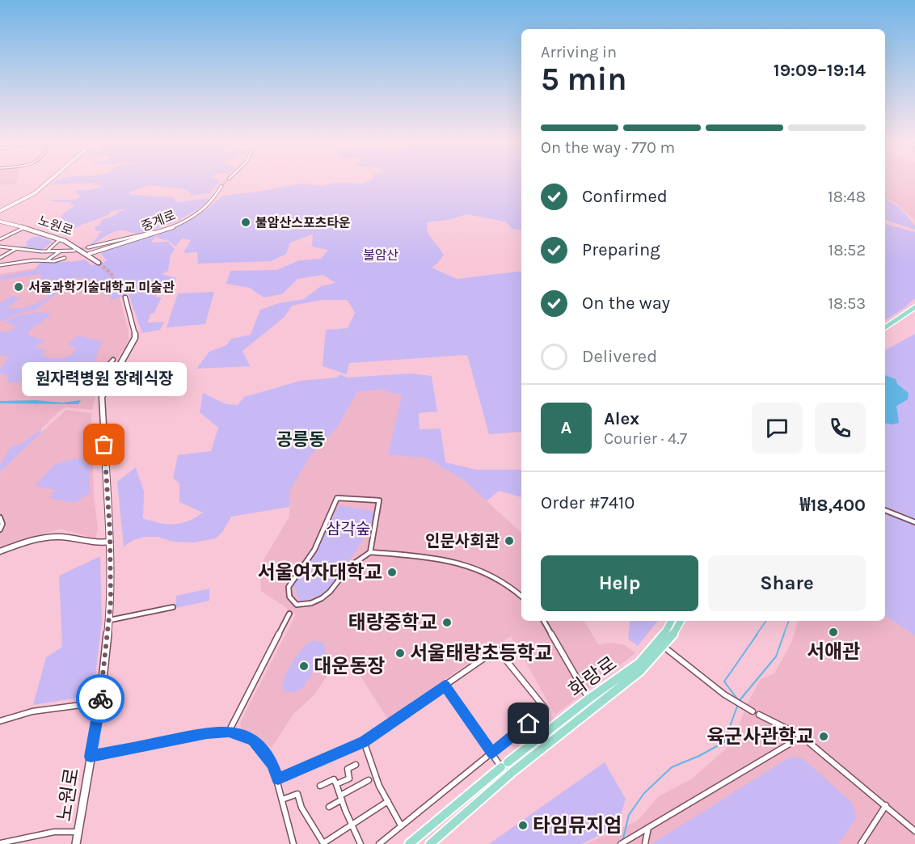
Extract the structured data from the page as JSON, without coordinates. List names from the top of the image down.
{
  "streets": {
    "main road": ["노원로", "화랑로"],
    "street": ["중계로"]
  },
  "crossings": [
    ["중계로", "노원로"]
  ],
  "districts": ["공릉동"],
  "parks": ["불암산", "삼각숲"],
  "places": [
    "불암산스포츠타운",
    "서울과학기술대학교 미술관",
    "원자력병원 장례식장",
    "인문사회관",
    "서울여자대학교",
    "태랑중학교",
    "서애관",
    "서울태랑초등학교",
    "대운동장",
    "육군사관학교",
    "타임뮤지엄"
  ],
  "page": {
    "heading": ["5 min", "Arriving in", "19:09–19:14"],
    "panel": [
      "Alex",
      "Courier · 4.7",
      "Order #7410",
      "₩18,400"
    ],
    "bar": "On the way · 770 m",
    "list": [
      ["Confirmed", "18:48"],
      ["Preparing", "18:52"],
      ["On the way", "18:53"],
      "Delivered"
    ],
    "bubble": "원자력병원 장례식장",
    "round": "A",
    "buttons": ["Help", "Share"]
  }
}
